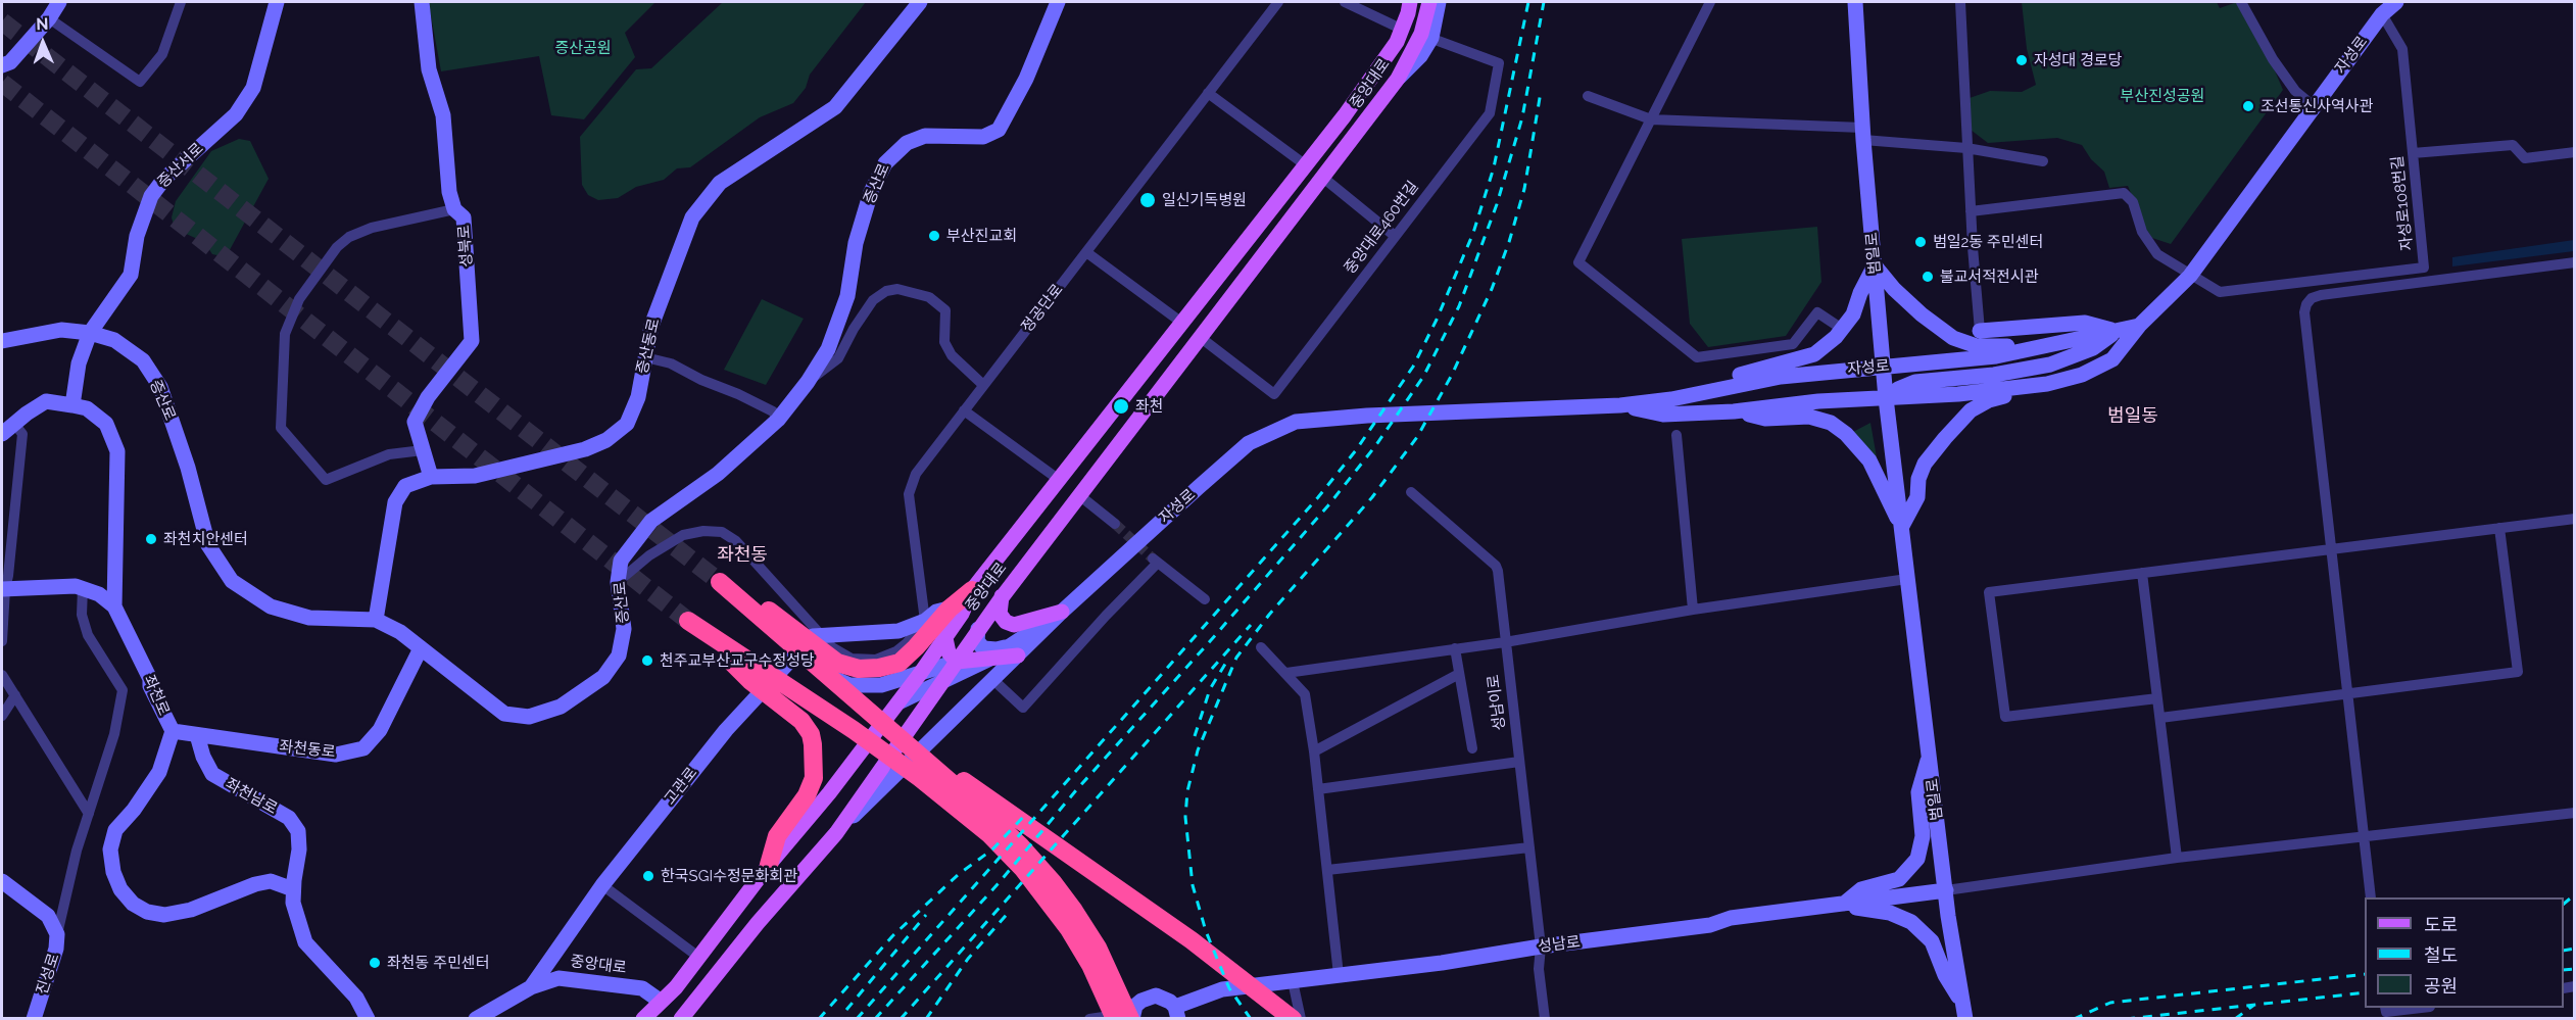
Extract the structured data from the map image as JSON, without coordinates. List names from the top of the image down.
{
  "streets": {
    "main road": [
      "자성로",
      "중앙대로",
      "증산서로",
      "증산로",
      "성북로",
      "범일로",
      "증산동로",
      "좌천로",
      "좌천동로",
      "고관로",
      "좌천남로",
      "성남로",
      "진성로"
    ],
    "street": [
      "자성로108번길",
      "중앙대로460번길",
      "정공단로",
      "성남이로"
    ]
  },
  "crossings": [
    ["자성로", "중앙대로"],
    ["자성로", "자성로108번길"],
    ["자성로", "범일로"],
    ["중앙대로", "중앙대로460번길"],
    ["중앙대로", "고관로"],
    ["증산서로", "증산로"],
    ["증산로", "증산동로"],
    ["증산로", "좌천동로"],
    ["성북로", "증산동로"],
    ["범일로", "성남로"],
    ["정공단로", "고관로"],
    ["좌천로", "좌천동로"],
    ["좌천로", "좌천남로"],
    ["성남이로", "성남로"],
    ["좌천동로", "좌천남로"]
  ],
  "districts": ["범일동", "좌천동"],
  "parks": ["증산공원", "부산진성공원"],
  "places": [
    "자성대 경로당",
    "조선통신사역사관",
    "일신기독병원",
    "부산진교회",
    "범일2동 주민센터",
    "불교서적전시관",
    "좌천",
    "좌천치안센터",
    "천주교부산교구수정성당",
    "한국SGI수정문화회관",
    "좌천동 주민센터"
  ],
  "legend": ["도로", "철도", "공원"],
  "north": "top"
}
